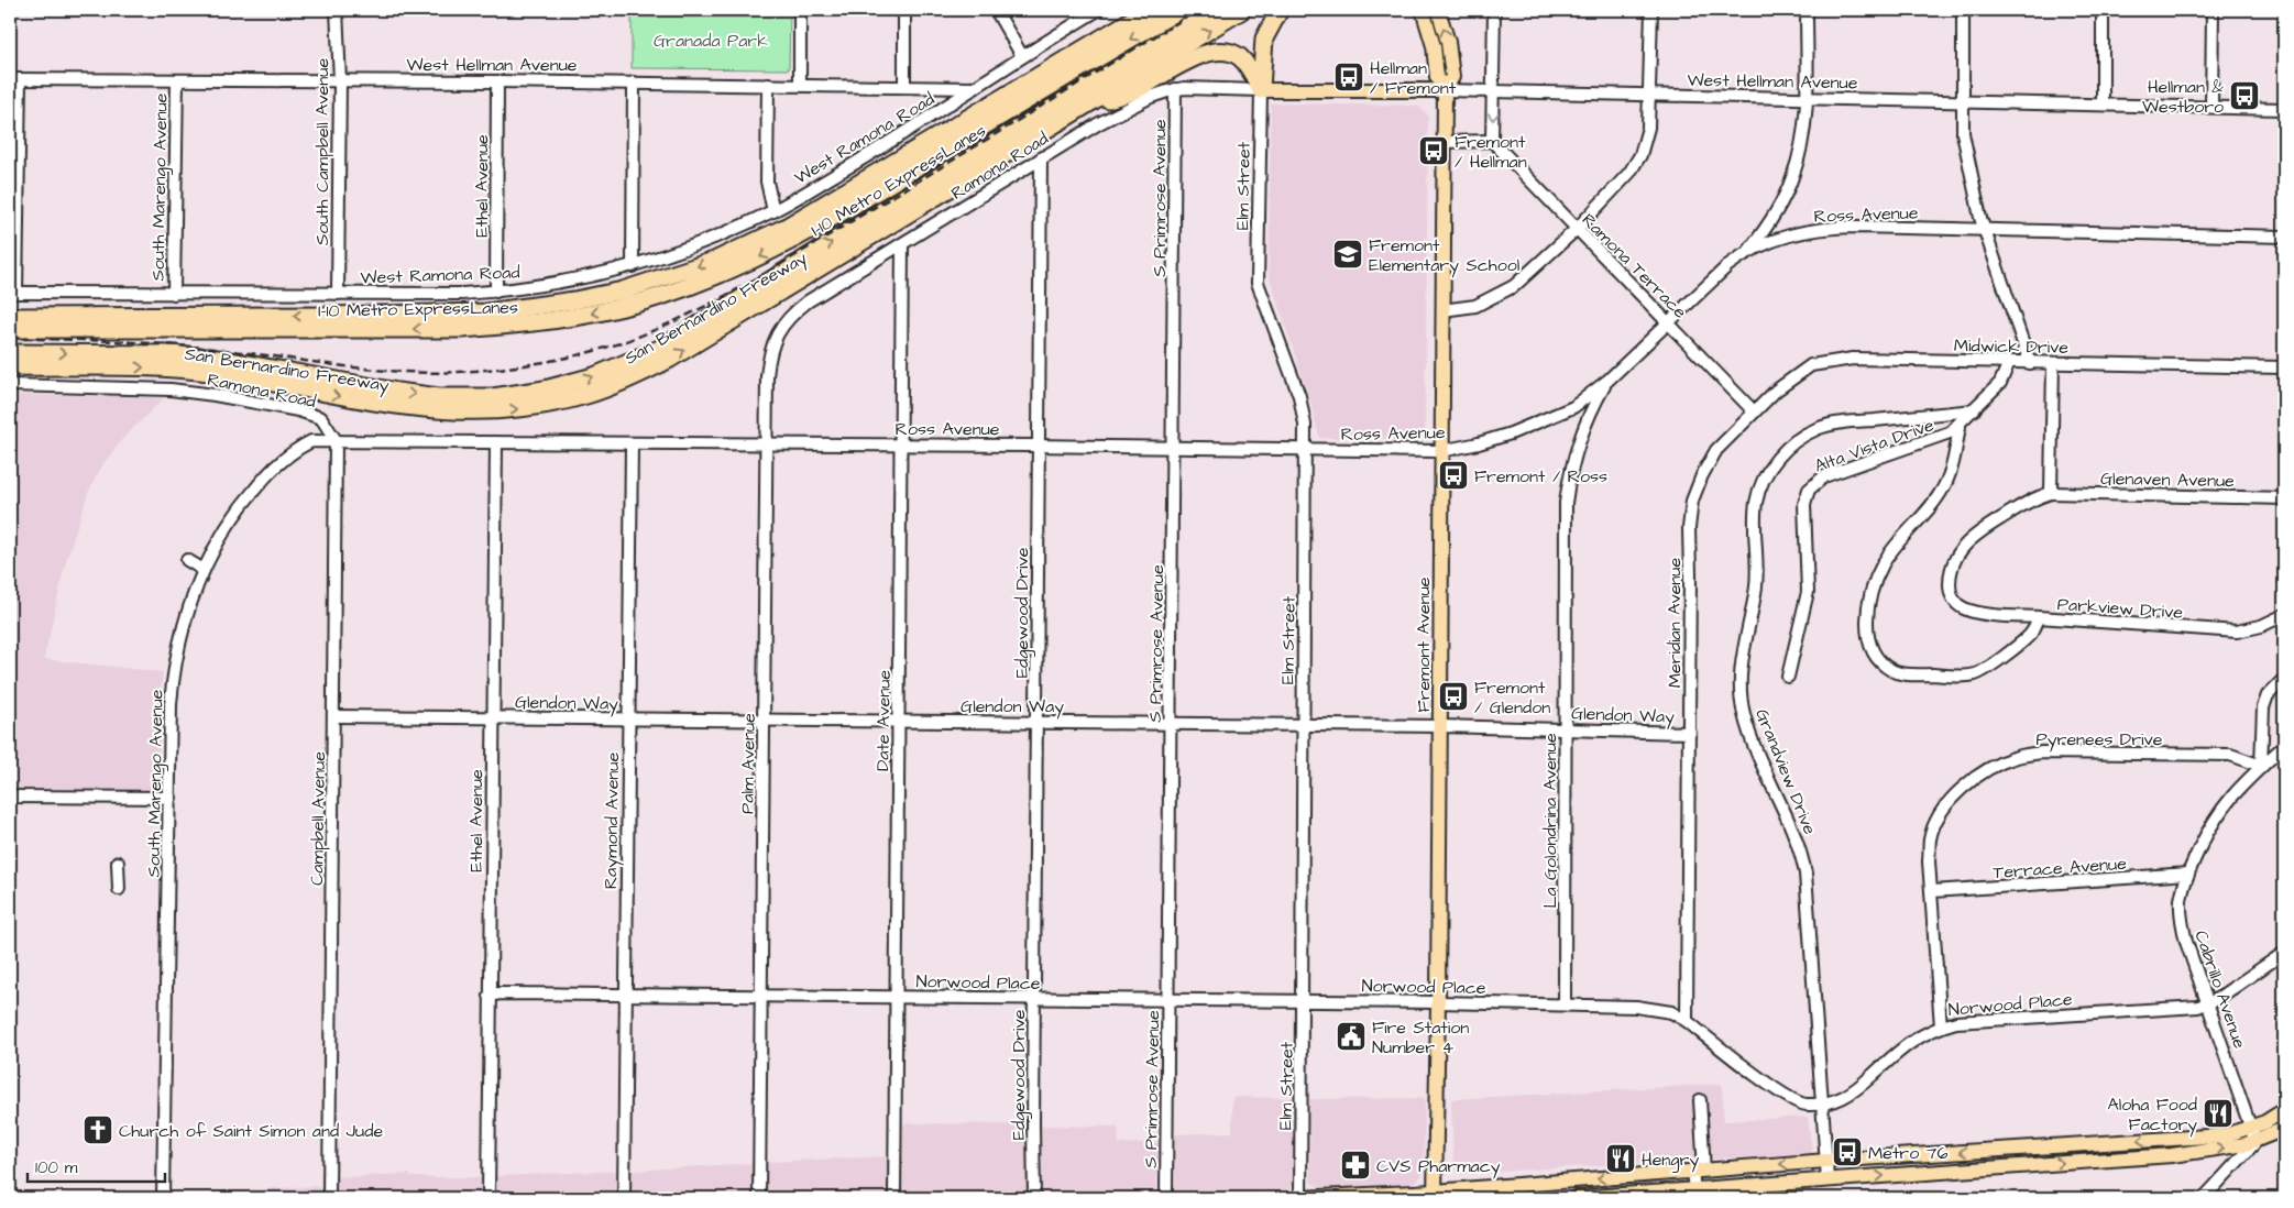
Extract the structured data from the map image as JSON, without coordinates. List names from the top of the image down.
{
  "streets": {
    "highway": ["I-10 Metro ExpressLanes", "San Bernardino Freeway"],
    "main road": ["West Hellman Avenue", "Fremont Avenue"],
    "street": [
      "West Ramona Road",
      "South Campbell Avenue",
      "Ramona Road",
      "Ethel Avenue",
      "Elm Street",
      "South Marengo Avenue",
      "S Primrose Avenue",
      "Ross Avenue",
      "Ramona Terrace",
      "Midwick Drive",
      "Alta Vista Drive",
      "Glenaven Avenue",
      "Parkview Drive",
      "Edgewood Drive",
      "Meridian Avenue",
      "Glendon Way",
      "Date Avenue",
      "Pyrenees Drive",
      "Palm Avenue",
      "Grandview Drive",
      "Campbell Avenue",
      "Raymond Avenue",
      "La Golondrina Avenue",
      "Terrace Avenue",
      "Norwood Place",
      "Cabrillo Avenue"
    ]
  },
  "crossings": [
    ["West Hellman Avenue", "West Ramona Road"],
    ["West Hellman Avenue", "South Campbell Avenue"],
    ["West Hellman Avenue", "Ramona Road"],
    ["West Hellman Avenue", "Ethel Avenue"],
    ["West Hellman Avenue", "Elm Street"],
    ["West Hellman Avenue", "South Marengo Avenue"],
    ["West Hellman Avenue", "Fremont Avenue"],
    ["West Ramona Road", "South Campbell Avenue"],
    ["West Ramona Road", "Ethel Avenue"],
    ["West Ramona Road", "South Marengo Avenue"],
    ["Ramona Road", "Elm Street"],
    ["Ramona Road", "South Marengo Avenue"],
    ["Ramona Road", "S Primrose Avenue"],
    ["Ramona Road", "Edgewood Drive"],
    ["Ramona Road", "Date Avenue"],
    ["Ramona Road", "Palm Avenue"],
    ["Ramona Road", "Campbell Avenue"],
    ["Ethel Avenue", "Ross Avenue"],
    ["Ethel Avenue", "Glendon Way"],
    ["Ethel Avenue", "Norwood Place"],
    ["Elm Street", "Ross Avenue"],
    ["Elm Street", "Glendon Way"],
    ["Elm Street", "Norwood Place"],
    ["South Marengo Avenue", "Campbell Avenue"],
    ["S Primrose Avenue", "Ross Avenue"],
    ["S Primrose Avenue", "Glendon Way"],
    ["S Primrose Avenue", "Norwood Place"],
    ["Ross Avenue", "Ramona Terrace"],
    ["Ross Avenue", "Edgewood Drive"],
    ["Ross Avenue", "Fremont Avenue"],
    ["Ross Avenue", "Date Avenue"],
    ["Ross Avenue", "Palm Avenue"],
    ["Ross Avenue", "Raymond Avenue"],
    ["Ross Avenue", "La Golondrina Avenue"],
    ["Ramona Terrace", "Midwick Drive"],
    ["Ramona Terrace", "Meridian Avenue"],
    ["Midwick Drive", "Alta Vista Drive"],
    ["Midwick Drive", "Meridian Avenue"],
    ["Alta Vista Drive", "Parkview Drive"],
    ["Alta Vista Drive", "Grandview Drive"],
    ["Edgewood Drive", "Glendon Way"],
    ["Edgewood Drive", "Norwood Place"],
    ["Meridian Avenue", "Glendon Way"],
    ["Meridian Avenue", "Norwood Place"],
    ["Fremont Avenue", "Glendon Way"],
    ["Fremont Avenue", "Norwood Place"],
    ["Glendon Way", "Date Avenue"],
    ["Glendon Way", "Palm Avenue"],
    ["Glendon Way", "Campbell Avenue"],
    ["Glendon Way", "Raymond Avenue"],
    ["Glendon Way", "La Golondrina Avenue"],
    ["Date Avenue", "Norwood Place"],
    ["Pyrenees Drive", "Terrace Avenue"],
    ["Pyrenees Drive", "Norwood Place"],
    ["Pyrenees Drive", "Cabrillo Avenue"],
    ["Palm Avenue", "Norwood Place"],
    ["Grandview Drive", "Norwood Place"],
    ["Raymond Avenue", "Norwood Place"],
    ["La Golondrina Avenue", "Norwood Place"],
    ["Terrace Avenue", "Cabrillo Avenue"],
    ["Norwood Place", "Cabrillo Avenue"]
  ],
  "parks": ["Granada Park"],
  "places": {
    "bus stop": [
      "Hellman / Fremont",
      "Hellman & Westboro",
      "Fremont / Hellman",
      "Fremont / Ross",
      "Fremont / Glendon",
      "Metro 76"
    ],
    "school or university": ["Fremont Elementary School"],
    "public building": ["Fire Station Number 4"],
    "restaurant": ["Aloha Food Factory", "Hengry"],
    "church": ["Church of Saint Simon and Jude"],
    "pharmacy": ["CVS Pharmacy"]
  },
  "scale_bar": "100 m"
}
